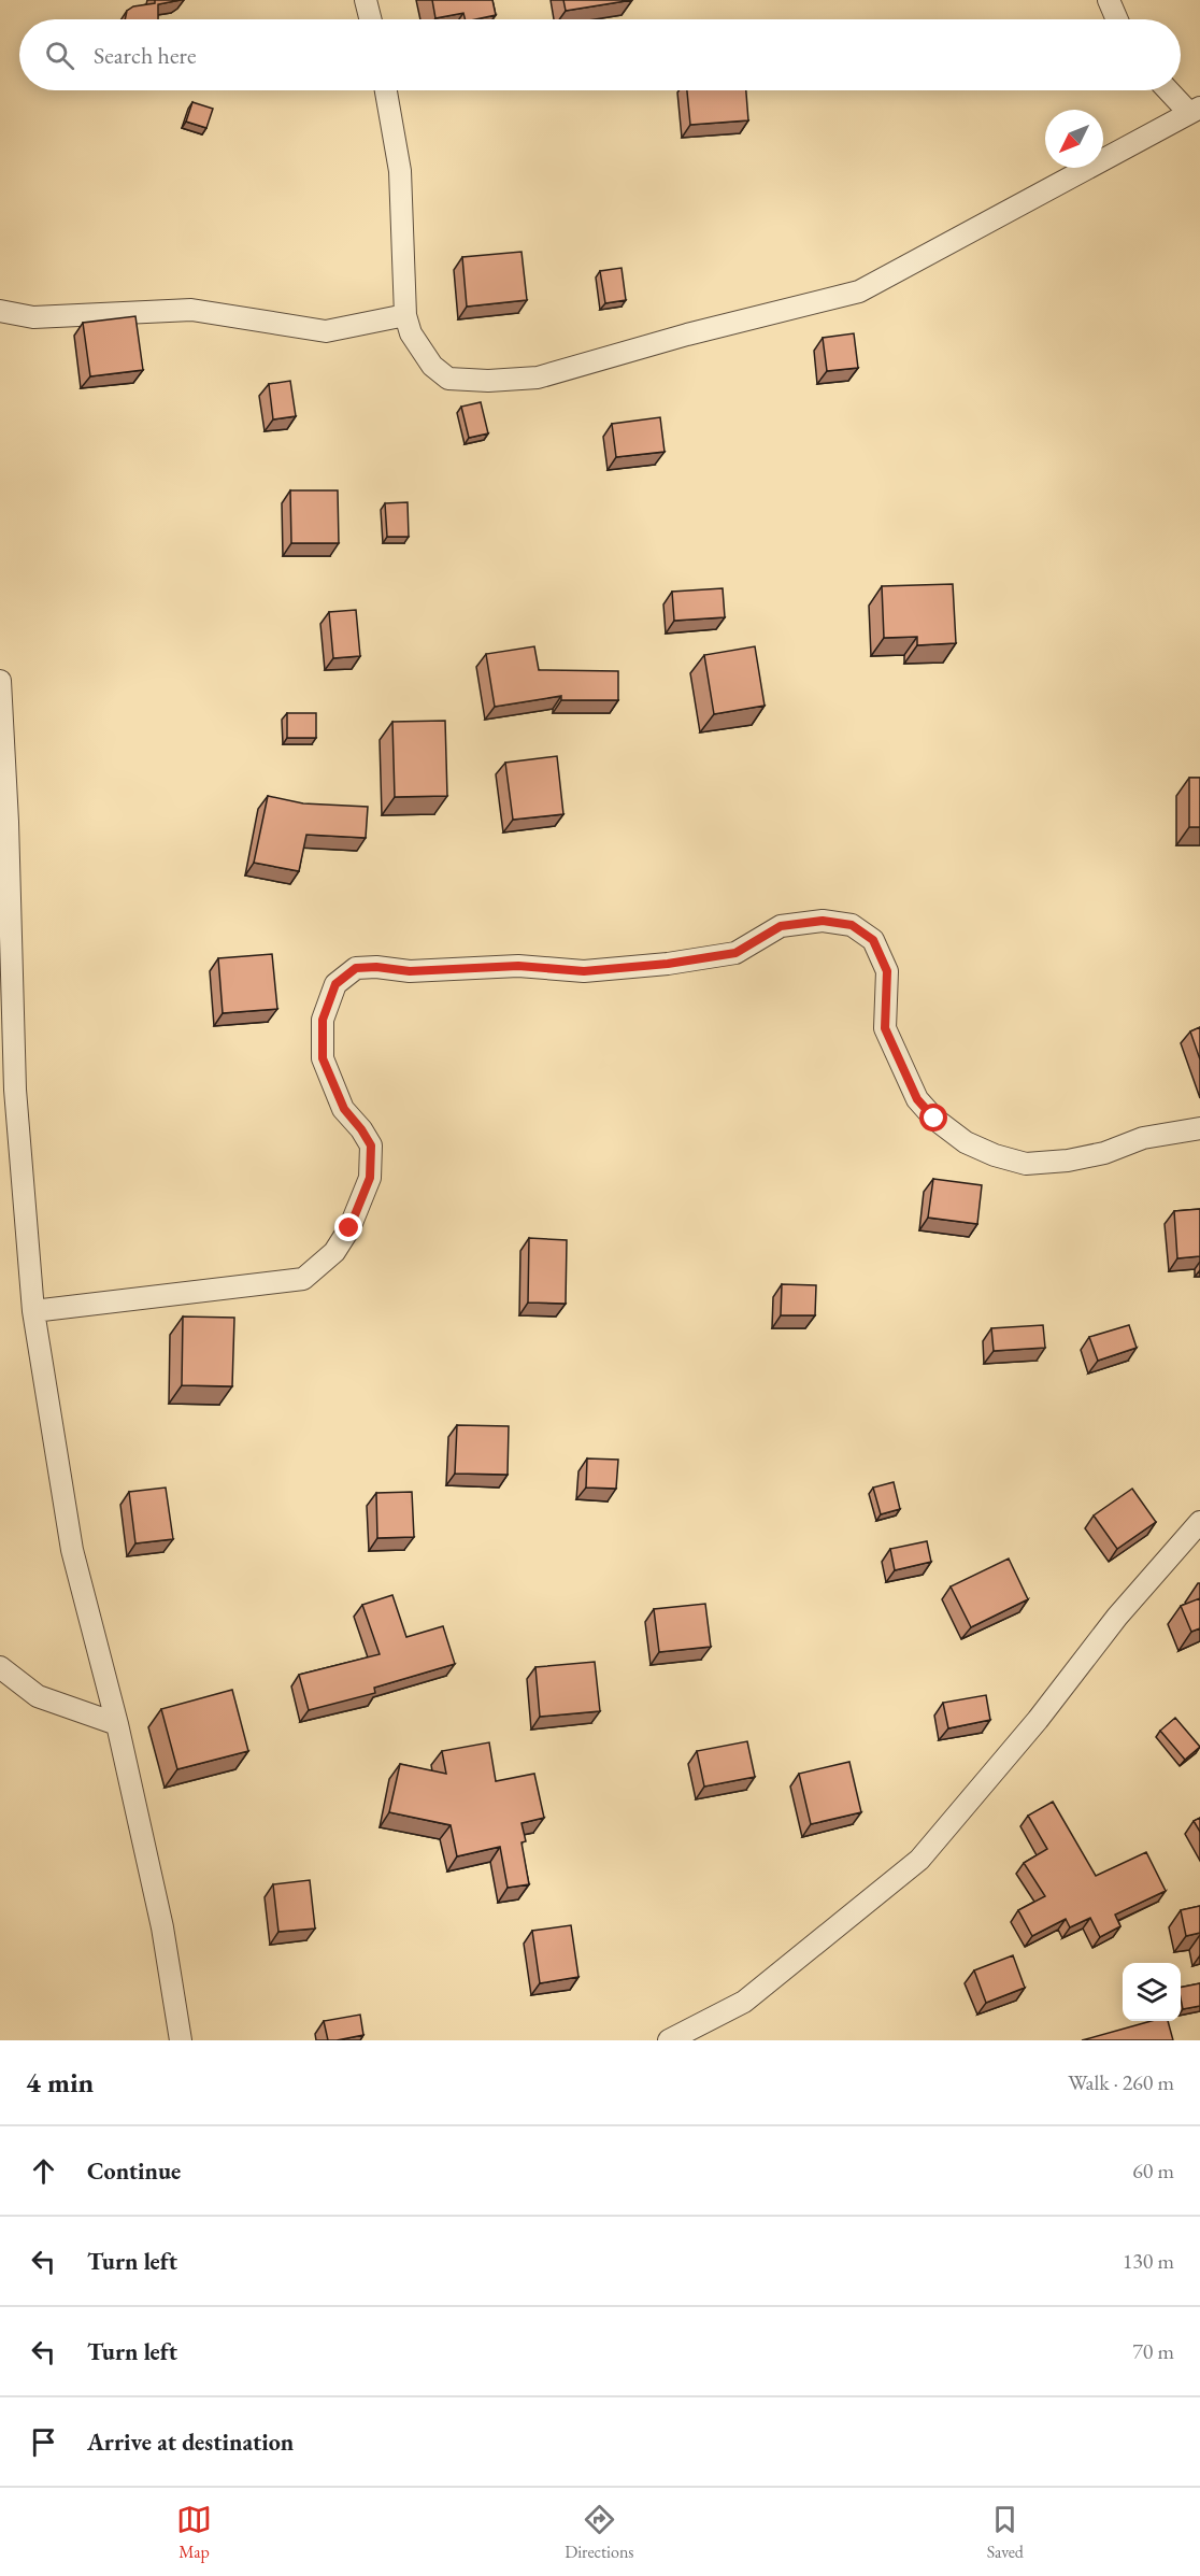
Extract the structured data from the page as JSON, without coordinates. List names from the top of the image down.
{
  "north": "bottom left",
  "page": {
    "search": "Search here",
    "heading": ["4 min", "Walk · 260 m"],
    "list": [
      ["Continue", "60 m"],
      ["Turn left", "130 m"],
      ["Turn left", "70 m"],
      "Arrive at destination"
    ],
    "nav": ["Map", "Directions", "Saved"]
  }
}
